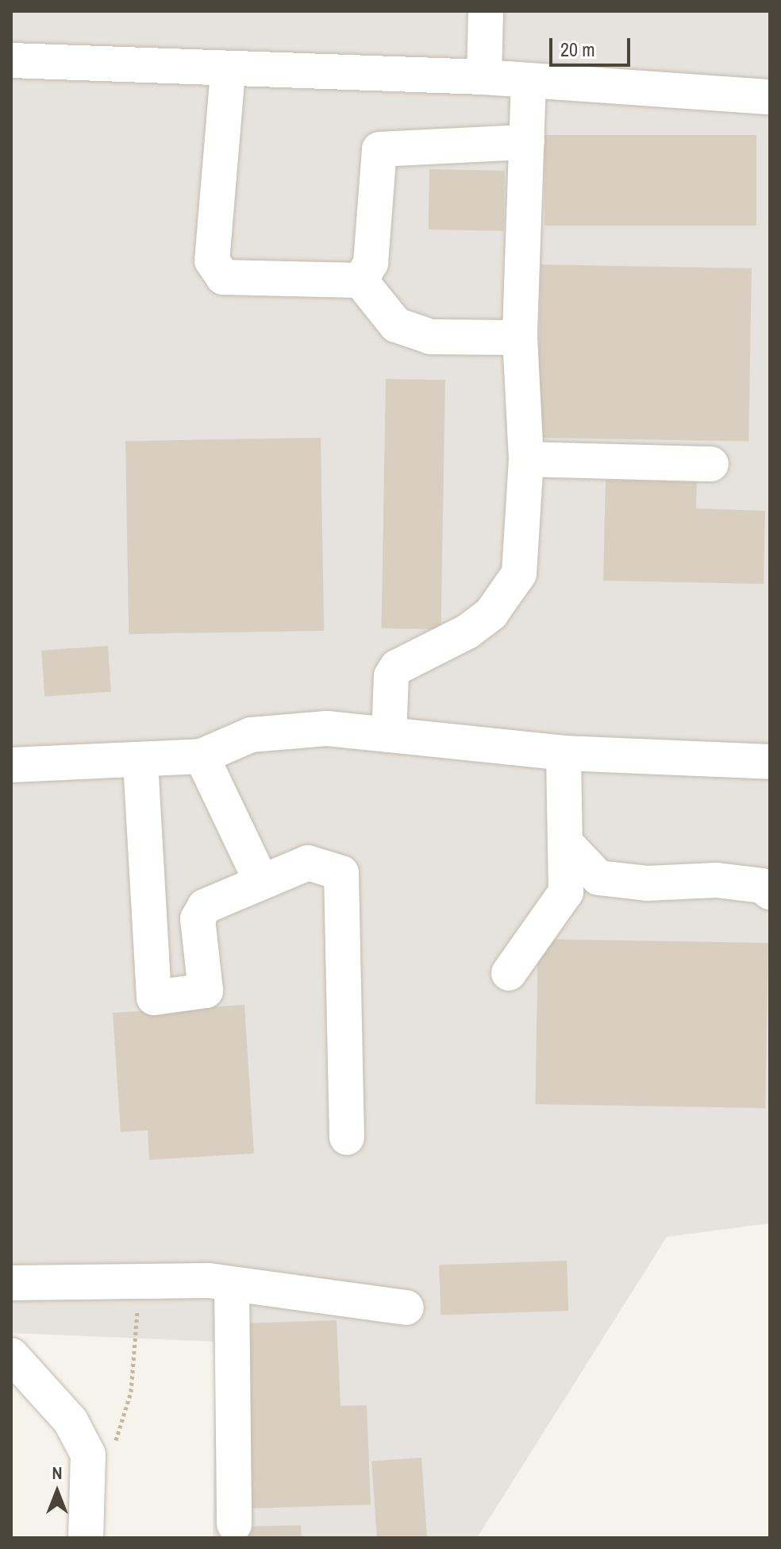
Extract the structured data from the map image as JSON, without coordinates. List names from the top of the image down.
{
  "scale_bar": "20 m",
  "north": "top"
}
